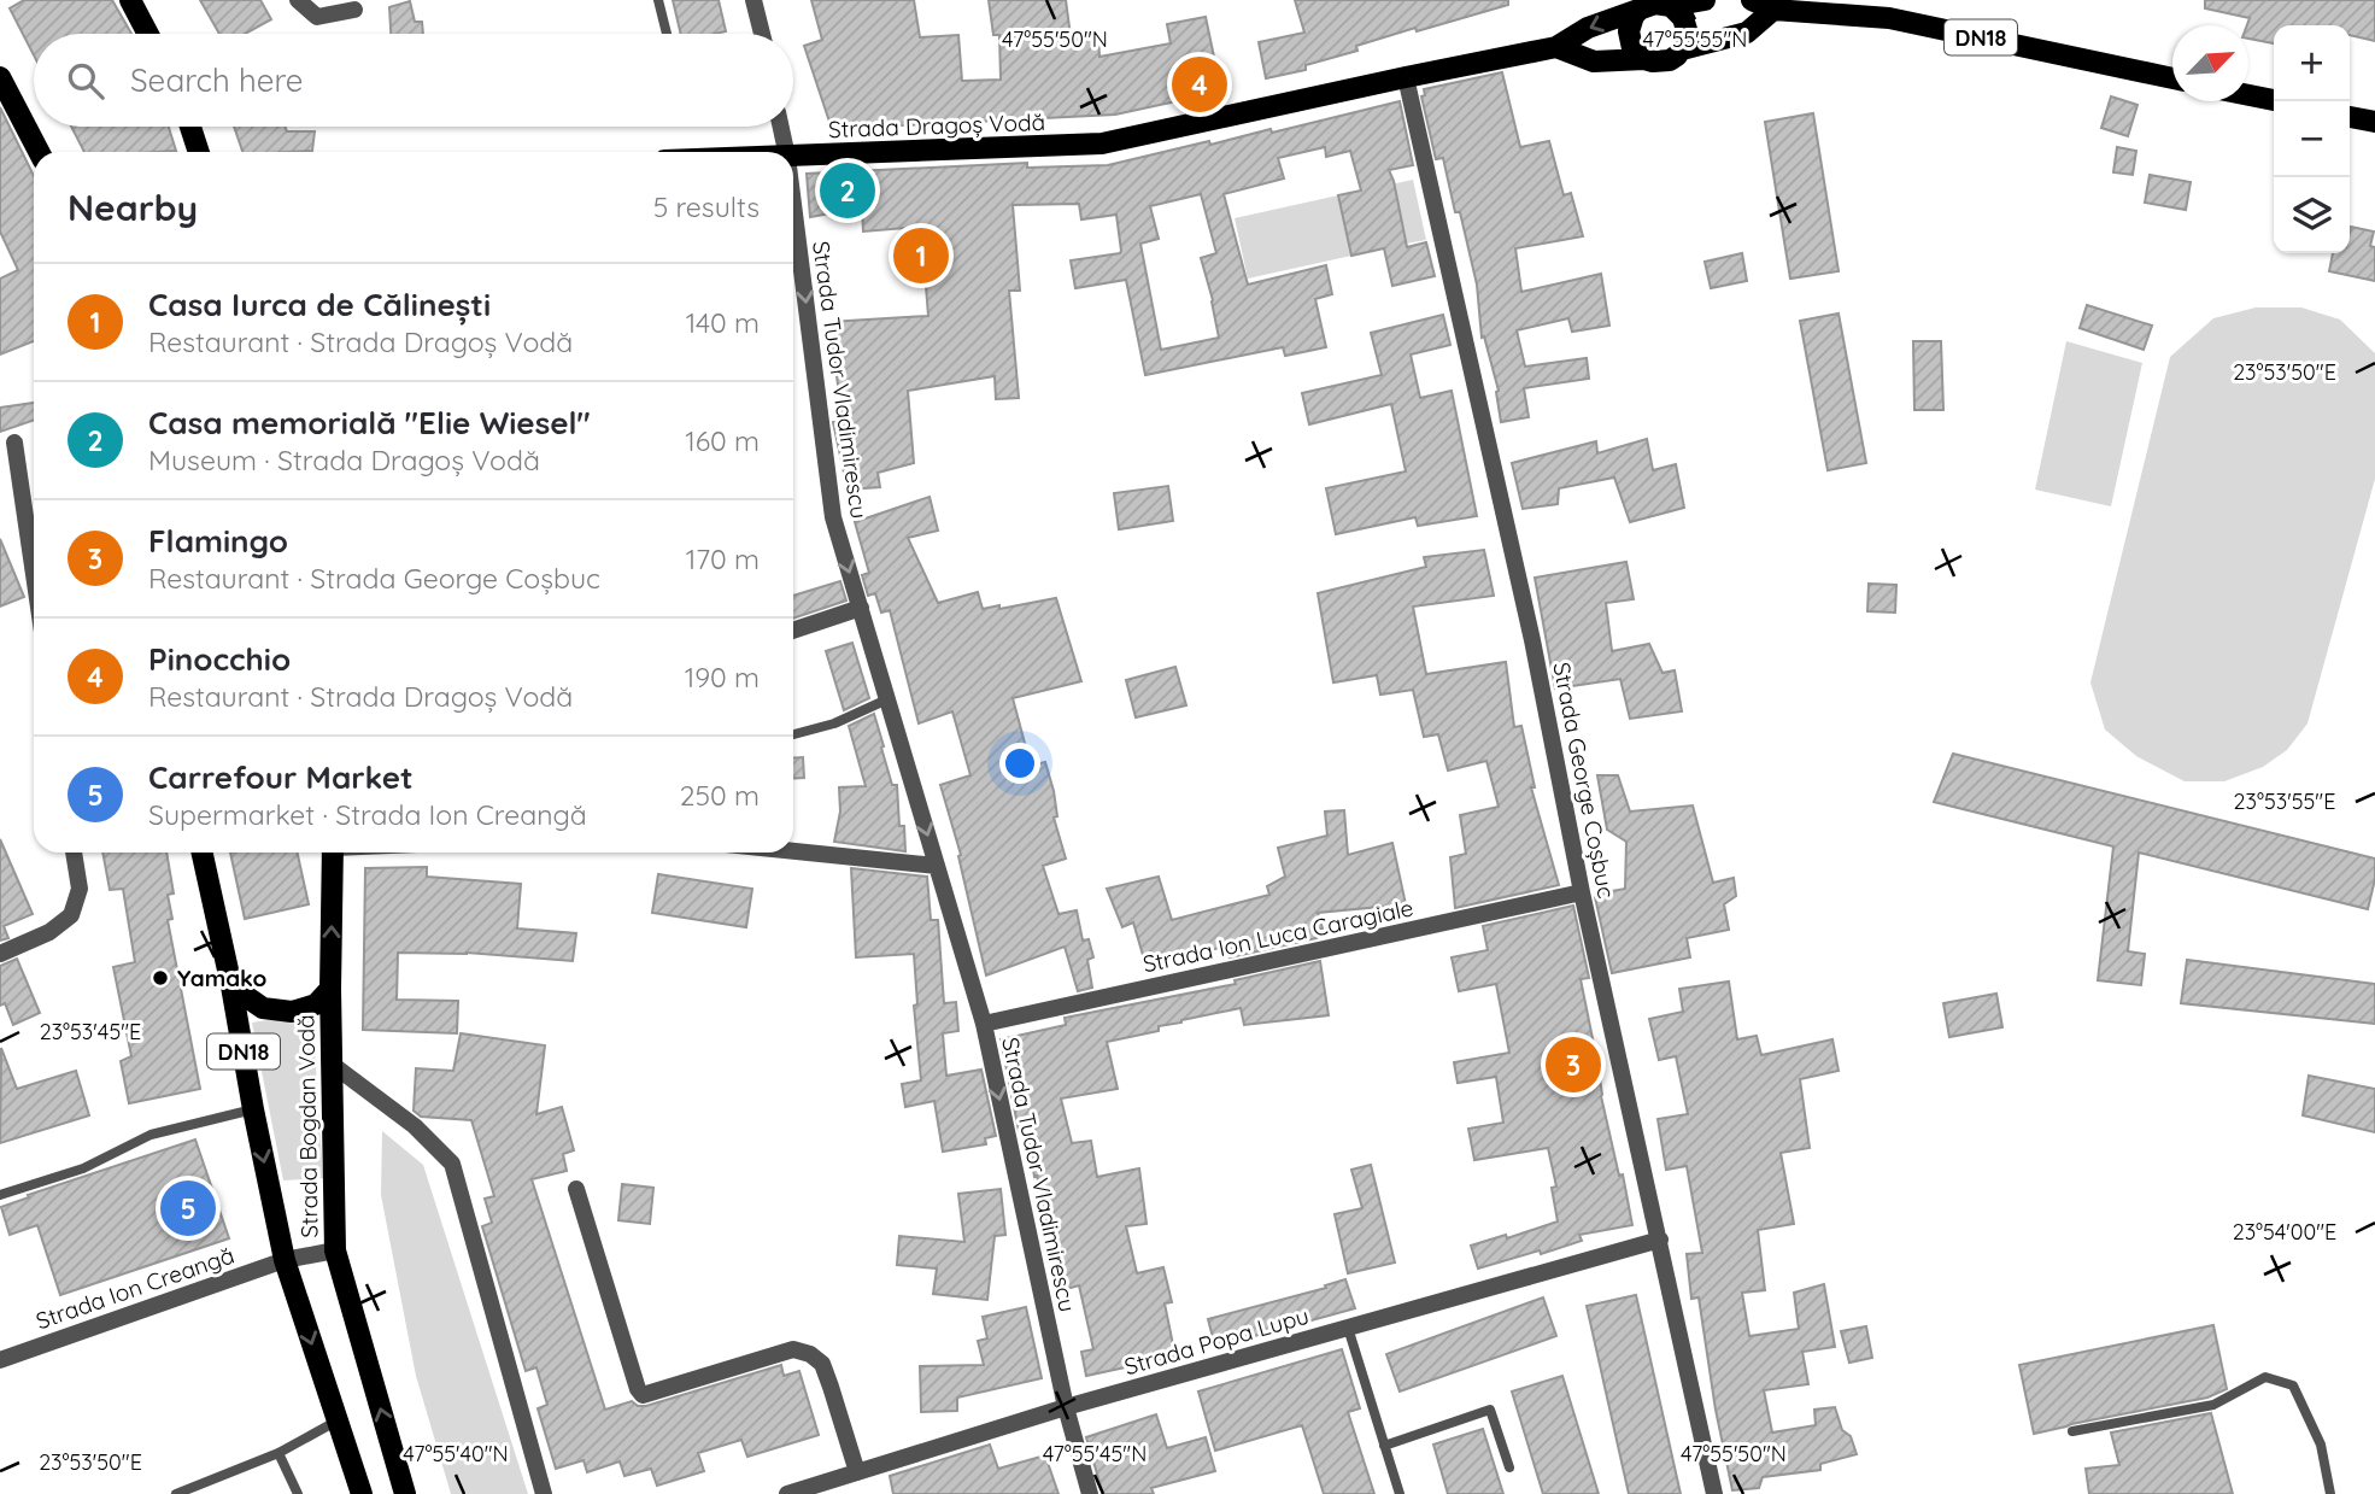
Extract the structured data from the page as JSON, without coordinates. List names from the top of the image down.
{
  "streets": {
    "main road": ["DN18", "Strada Dragoș Vodă", "Strada Bogdan Vodă"],
    "street": [
      "Strada Tudor Vladimirescu",
      "Strada George Coșbuc",
      "Strada Ion Luca Caragiale",
      "Strada Ion Creangă",
      "Strada Popa Lupu"
    ]
  },
  "crossings": [
    ["Strada Dragoș Vodă", "Strada George Coșbuc"],
    ["Strada Tudor Vladimirescu", "Strada Ion Luca Caragiale"],
    ["Strada Tudor Vladimirescu", "Strada Popa Lupu"],
    ["Strada George Coșbuc", "Strada Ion Luca Caragiale"],
    ["Strada George Coșbuc", "Strada Popa Lupu"],
    ["Strada Bogdan Vodă", "Strada Ion Creangă"]
  ],
  "one_way": ["Strada Tudor Vladimirescu"],
  "places": ["Yamako"],
  "north": "top right",
  "page": {
    "map_buttons": ["+", "−"],
    "search": "Search here",
    "pins": [
      "4",
      "2",
      "1",
      "3",
      "5"
    ],
    "heading": ["Nearby", "5 results"],
    "list": [
      {
        "mark": "1",
        "name": "Casa Iurca de Călinești",
        "note": "Restaurant · Strada Dragoș Vodă",
        "value": "140 m"
      },
      {
        "mark": "2",
        "name": "Casa memorială \"Elie Wiesel\"",
        "note": "Museum · Strada Dragoș Vodă",
        "value": "160 m"
      },
      {
        "mark": "3",
        "name": "Flamingo",
        "note": "Restaurant · Strada George Coșbuc",
        "value": "170 m"
      },
      {
        "mark": "4",
        "name": "Pinocchio",
        "note": "Restaurant · Strada Dragoș Vodă",
        "value": "190 m"
      },
      {
        "mark": "5",
        "name": "Carrefour Market",
        "note": "Supermarket · Strada Ion Creangă",
        "value": "250 m"
      }
    ]
  },
  "coordinates": [
    "47°55'50\"N",
    "47°55'55\"N",
    "23°53'50\"E",
    "23°53'55\"E",
    "23°53'45\"E",
    "23°54'00\"E",
    "47°55'45\"N",
    "47°55'40\"N"
  ]
}
